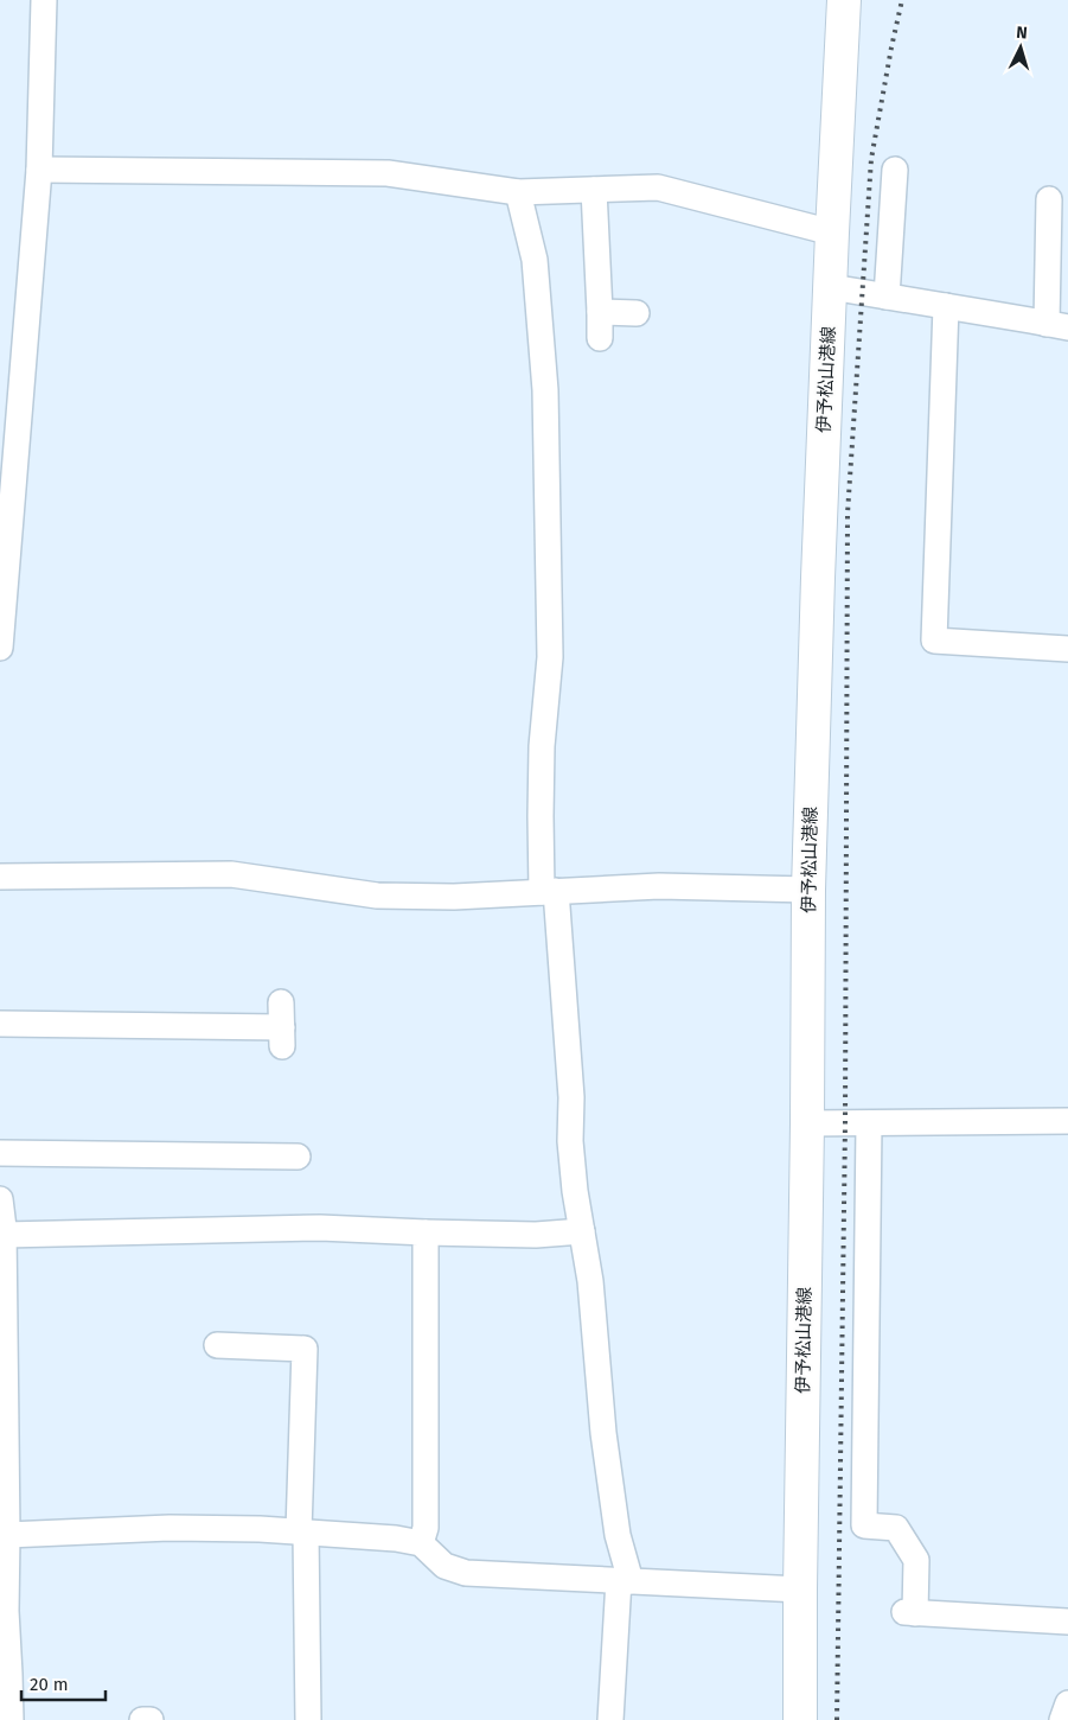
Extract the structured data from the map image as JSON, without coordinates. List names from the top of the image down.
{
  "streets": {
    "main road": ["伊予松山港線"]
  },
  "scale_bar": "20 m",
  "north": "top"
}
